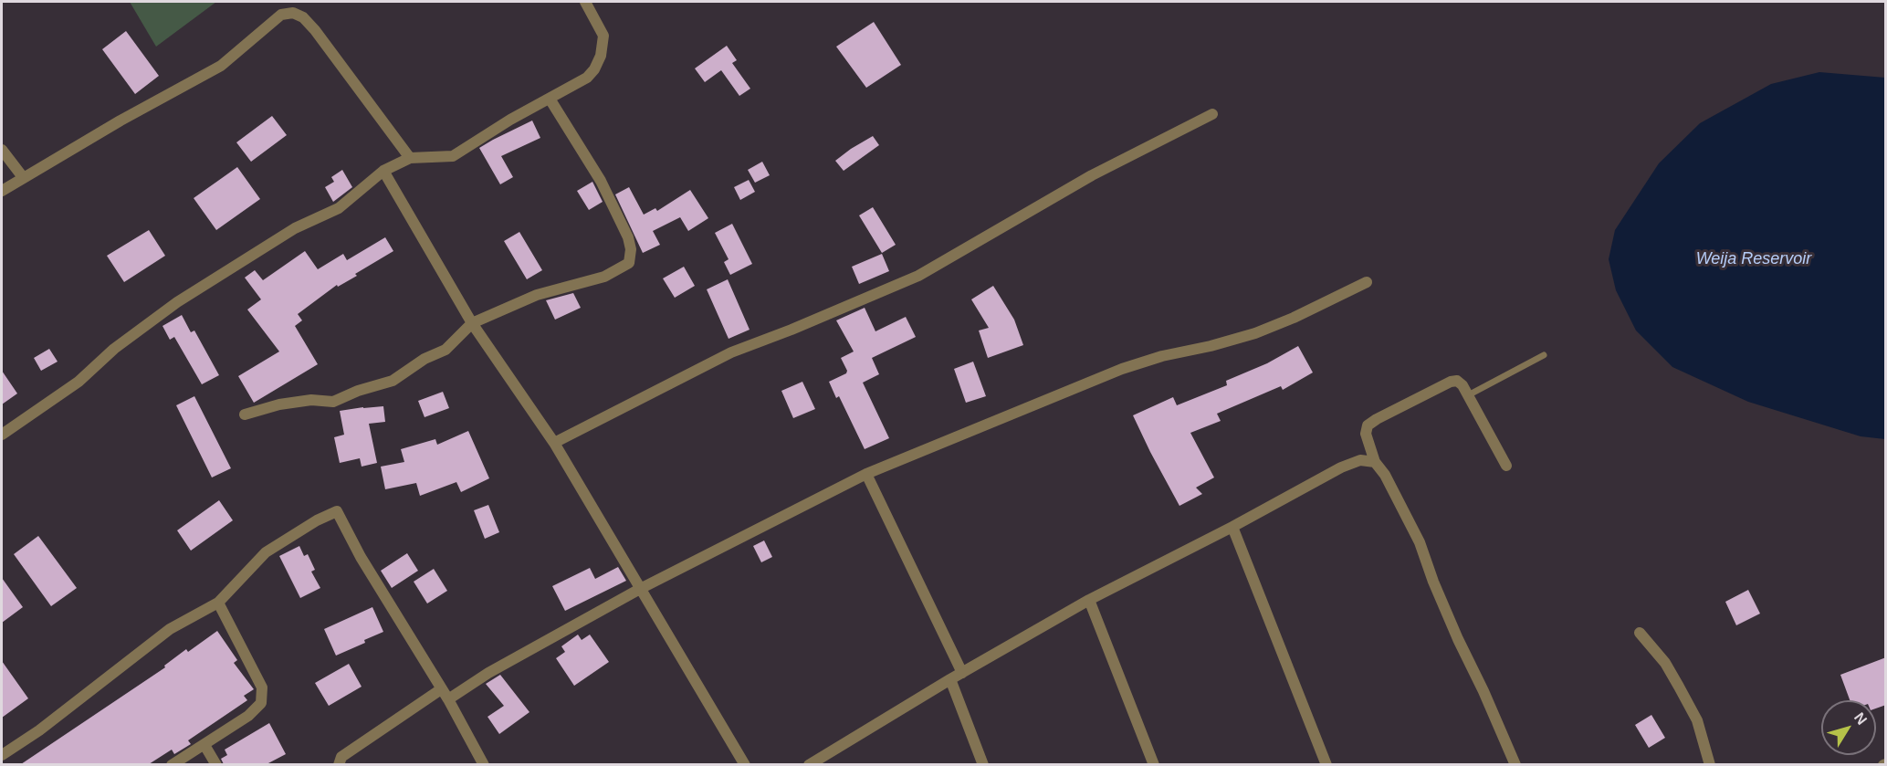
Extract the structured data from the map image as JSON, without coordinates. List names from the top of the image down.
{
  "water": ["Weija Reservoir"],
  "north": "top right"
}
